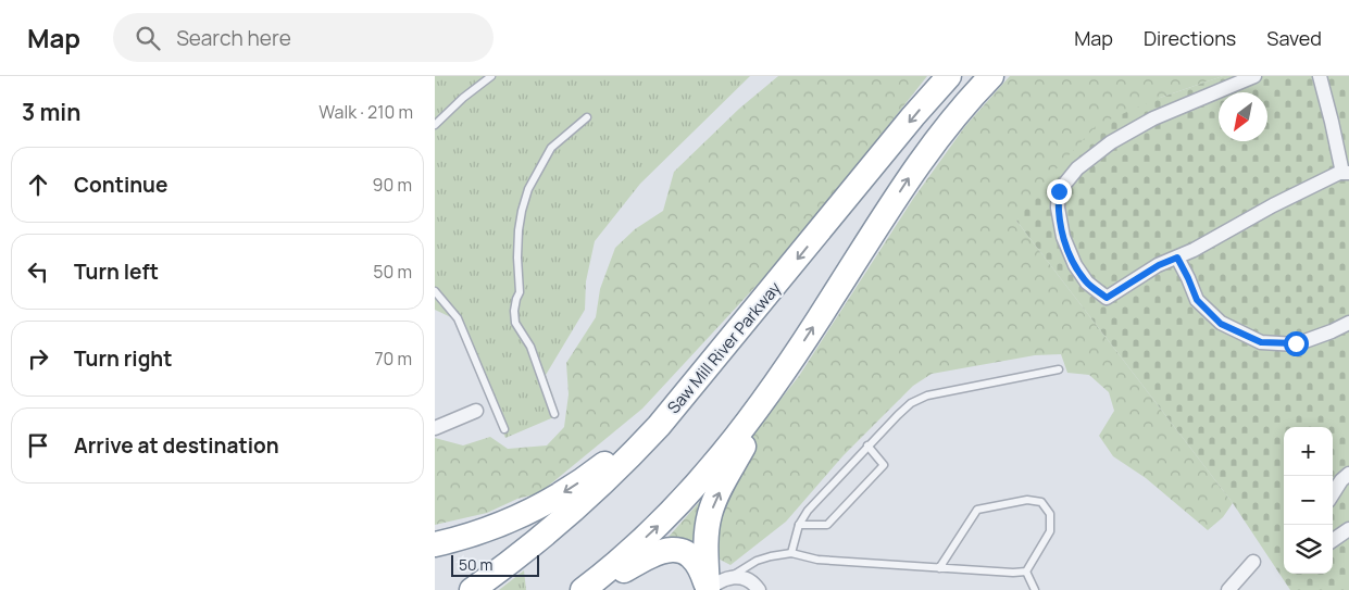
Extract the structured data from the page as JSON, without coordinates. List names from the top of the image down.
{
  "streets": {
    "highway": ["Saw Mill River Parkway"]
  },
  "scale_bar": "50 m",
  "north": "bottom left",
  "page": {
    "header": "Map",
    "search": "Search here",
    "nav": ["Map", "Directions", "Saved"],
    "heading": ["3 min", "Walk · 210 m"],
    "list": [
      ["Continue", "90 m"],
      ["Turn left", "50 m"],
      ["Turn right", "70 m"],
      "Arrive at destination"
    ],
    "map_buttons": ["+", "−"],
    "scale": "50 m"
  }
}
